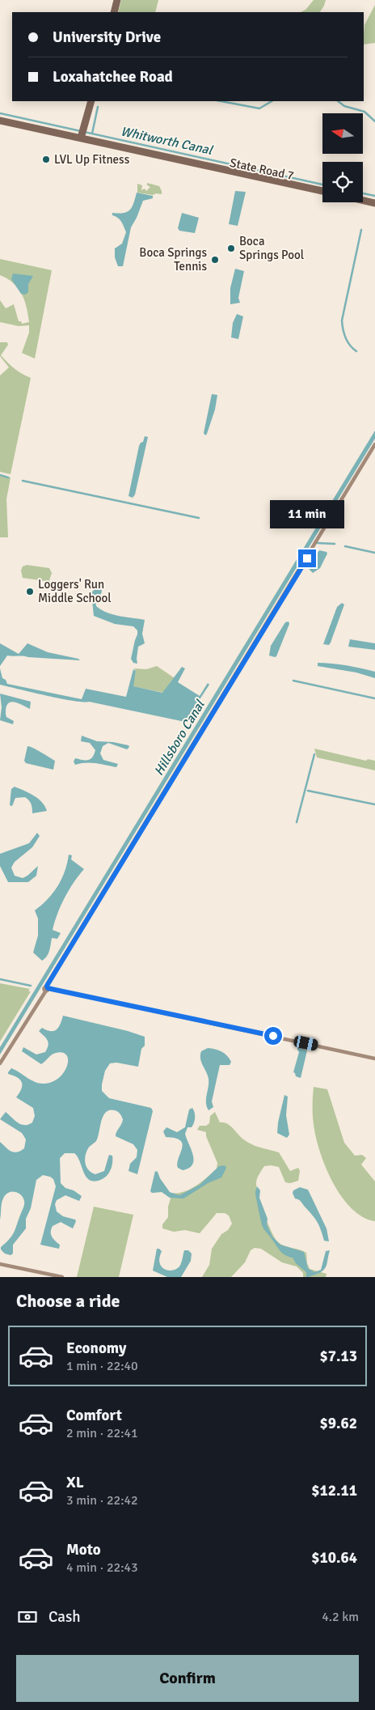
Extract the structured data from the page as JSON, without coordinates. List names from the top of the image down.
{
  "streets": {
    "main road": ["State Road 7"]
  },
  "water": ["Whitworth Canal", "Hillsboro Canal"],
  "places": [
    "LVL Up Fitness",
    "Boca Springs Pool",
    "Boca Springs Tennis",
    "Loggers' Run Middle School"
  ],
  "north": "left",
  "page": {
    "banner": ["University Drive", "Loxahatchee Road"],
    "bubble": "11 min",
    "heading": "Choose a ride",
    "list": [
      {
        "name": "Economy",
        "note": "1 min · 22:40",
        "value": "$7.13"
      },
      {
        "name": "Comfort",
        "note": "2 min · 22:41",
        "value": "$9.62"
      },
      {
        "name": "XL",
        "note": "3 min · 22:42",
        "value": "$12.11"
      },
      {
        "name": "Moto",
        "note": "4 min · 22:43",
        "value": "$10.64"
      }
    ],
    "pay": ["Cash", "4.2 km"],
    "buttons": "Confirm"
  }
}
